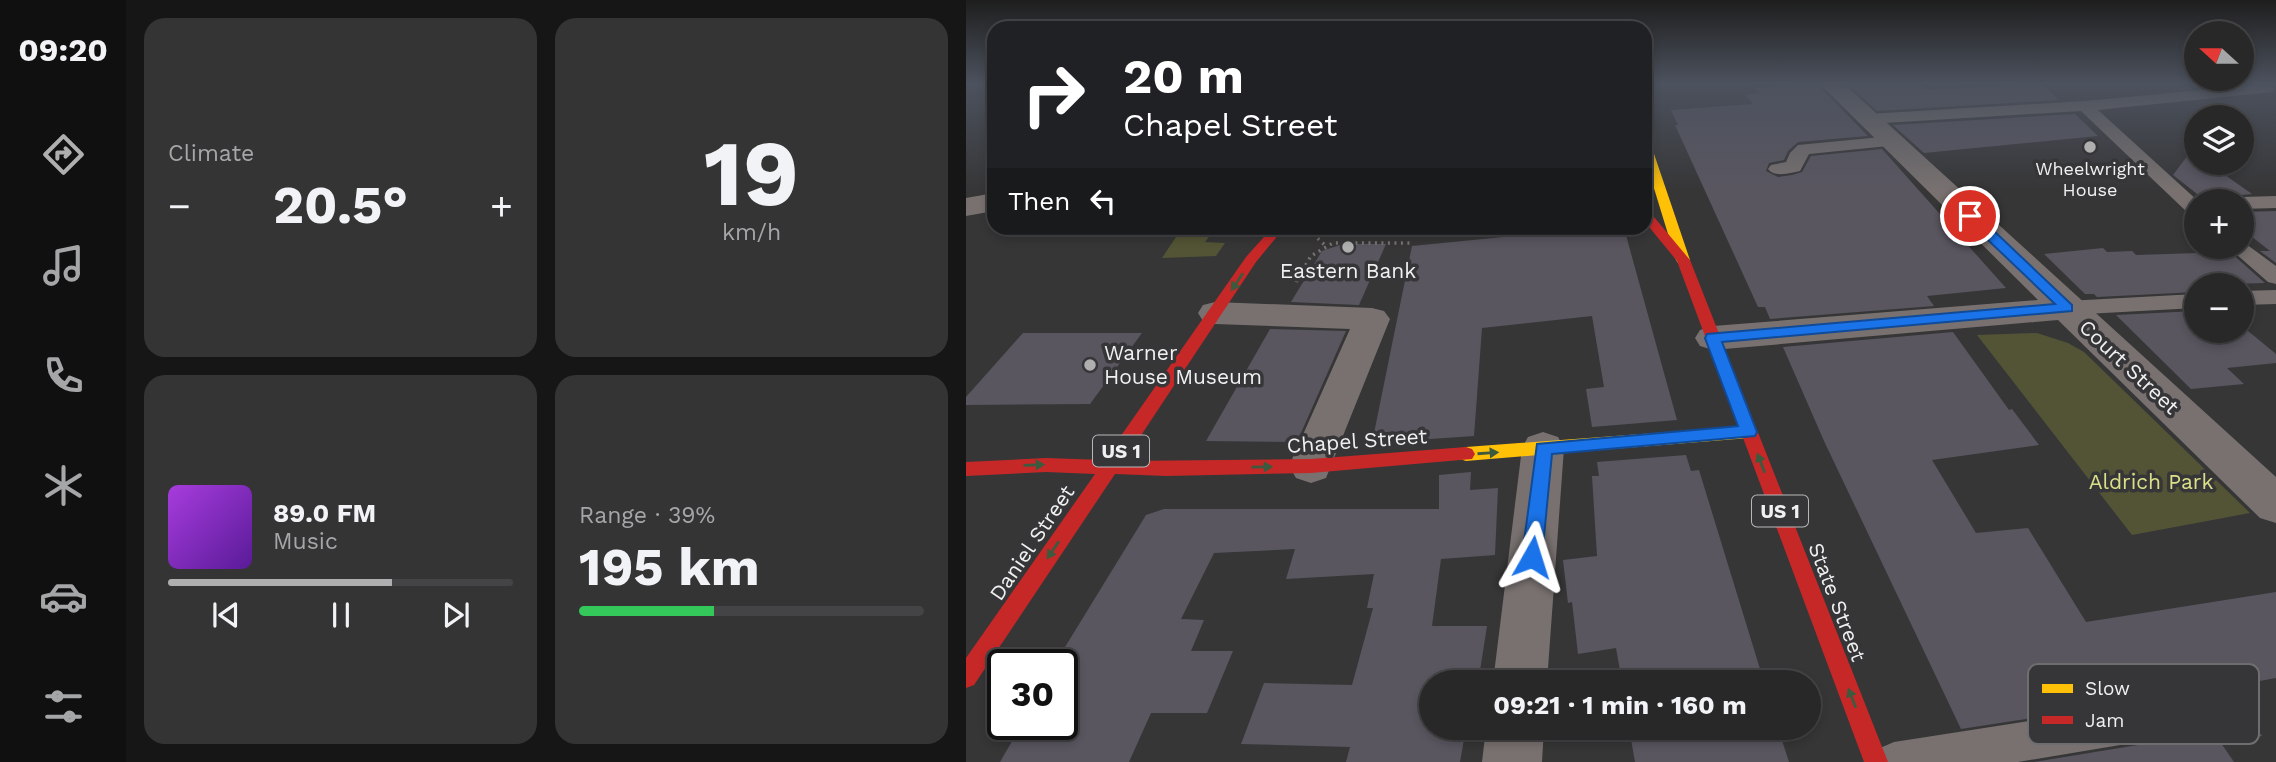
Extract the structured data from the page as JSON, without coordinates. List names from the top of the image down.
{
  "streets": {
    "main road": [
      "Chapel Street",
      "US 1",
      "Daniel Street",
      "State Street"
    ],
    "street": ["Court Street"]
  },
  "crossings": [
    ["Chapel Street", "Daniel Street"],
    ["Chapel Street", "State Street"],
    ["US 1", "State Street"]
  ],
  "one_way": ["Chapel Street", "Daniel Street", "State Street"],
  "parks": ["Aldrich Park"],
  "places": ["Wheelwright House", "Eastern Bank", "Warner House Museum"],
  "legend": ["Slow", "Jam"],
  "north": "left",
  "page": {
    "tabs": "09:20",
    "tile": [
      "Climate",
      ["19", "km/h"],
      ["Range · 39%", "195 km"]
    ],
    "map_buttons": ["+", "−"],
    "turn": ["20 m", "Chapel Street"],
    "then": "Then",
    "heat": ["−", "20.5°", "+"],
    "song": ["89.0 FM", "Music"],
    "limit": "30",
    "trip": "09:21 · 1 min · 160 m"
  }
}
